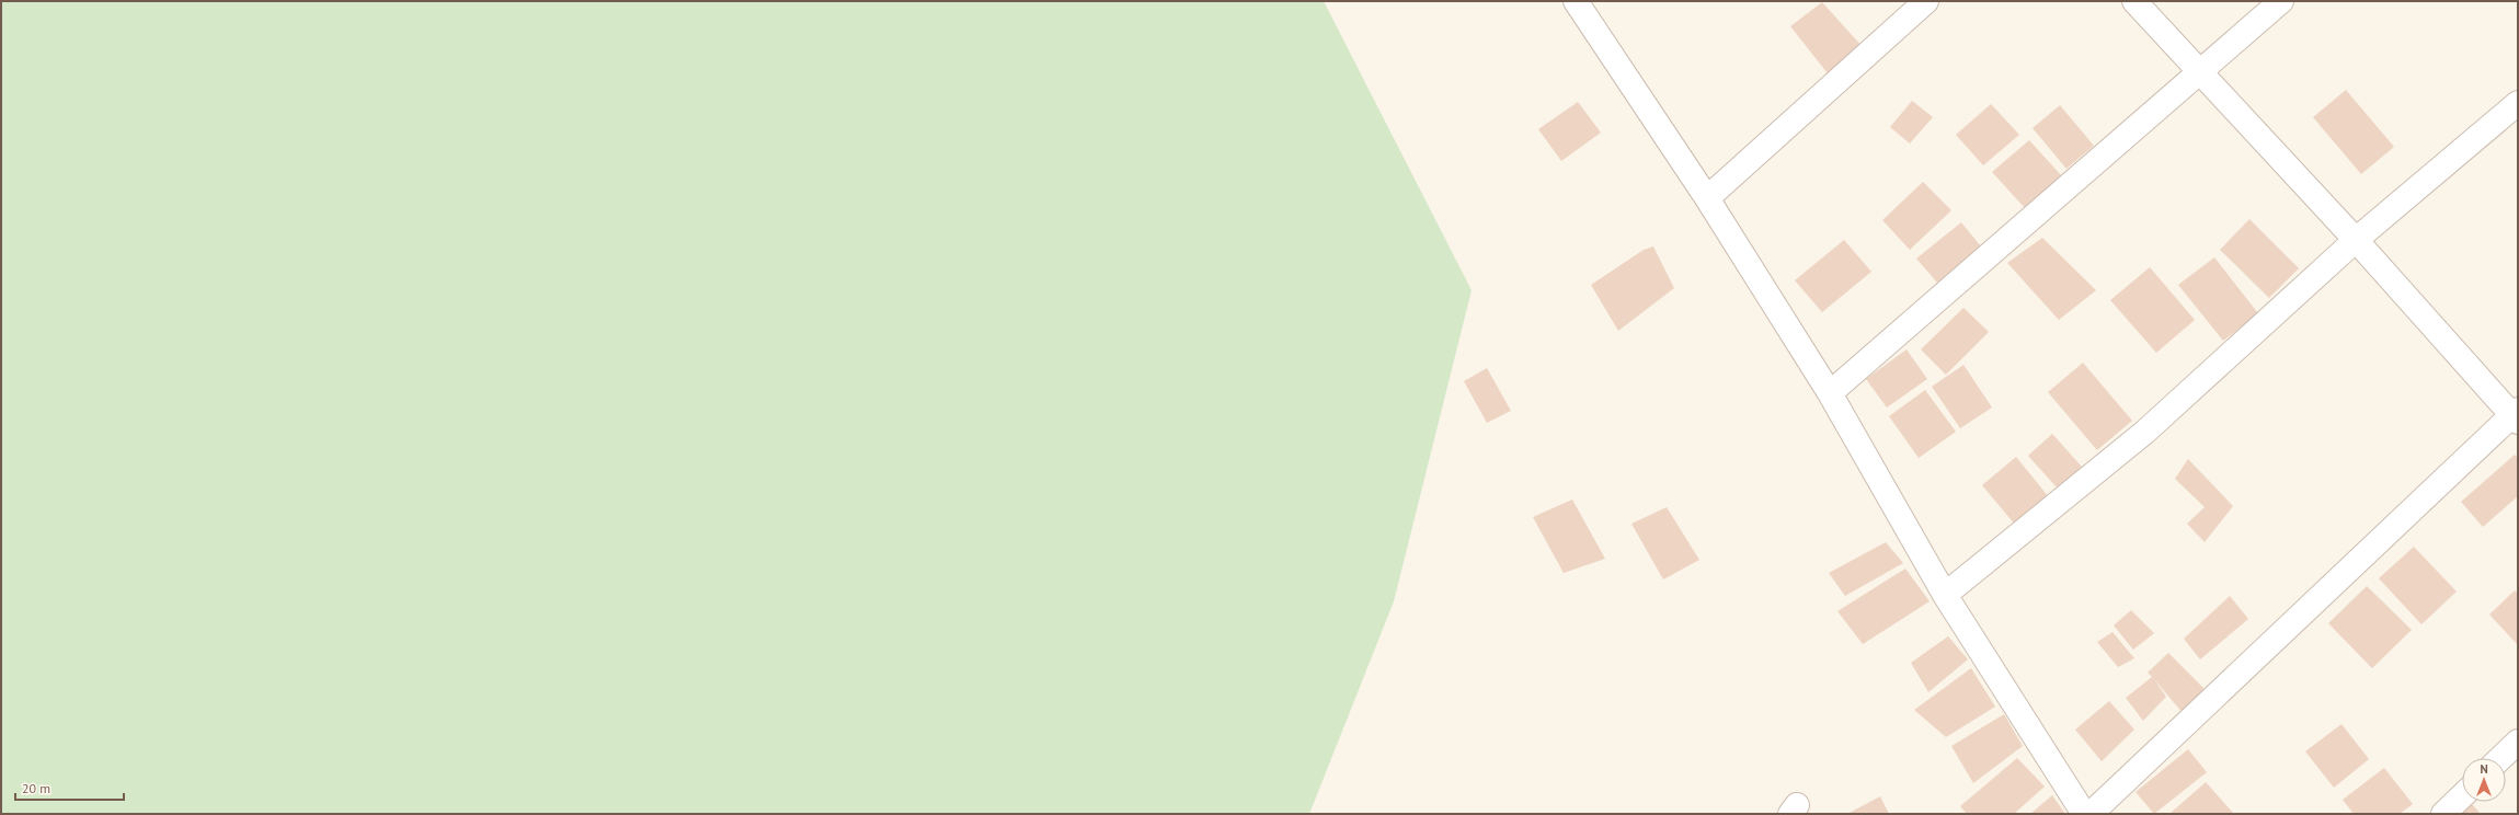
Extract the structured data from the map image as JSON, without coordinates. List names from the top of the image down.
{
  "scale_bar": "20 m",
  "north": "top"
}
